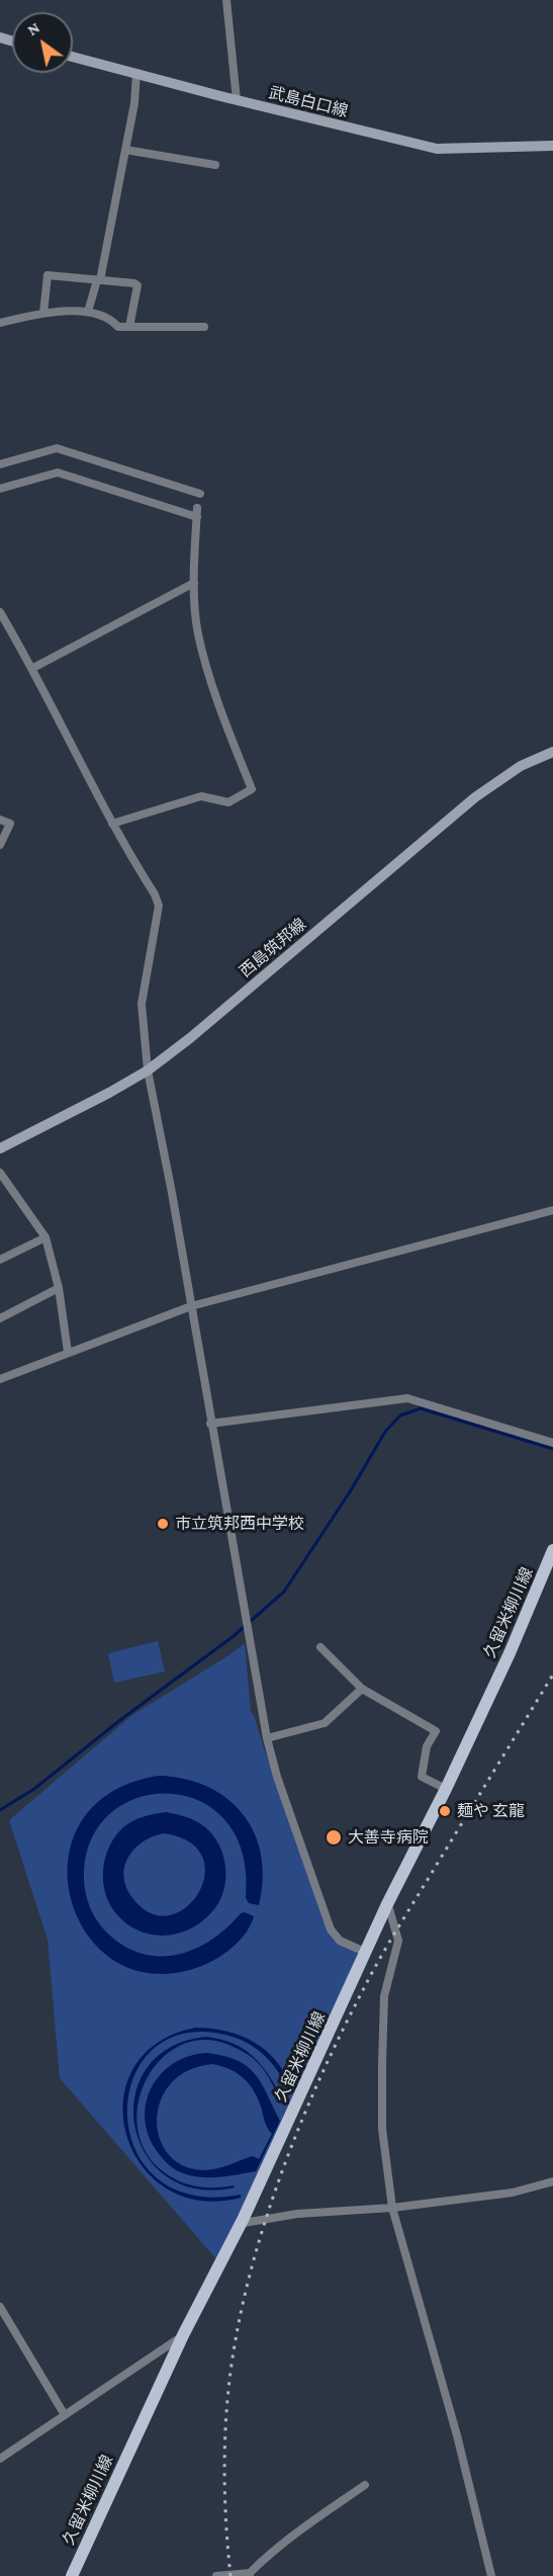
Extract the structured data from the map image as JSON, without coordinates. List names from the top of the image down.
{
  "streets": {
    "main road": ["武島白口線", "西島筑邦線", "久留米柳川線"]
  },
  "places": ["市立筑邦西中学校", "麺や 玄龍", "大善寺病院"],
  "north": "top left"
}
